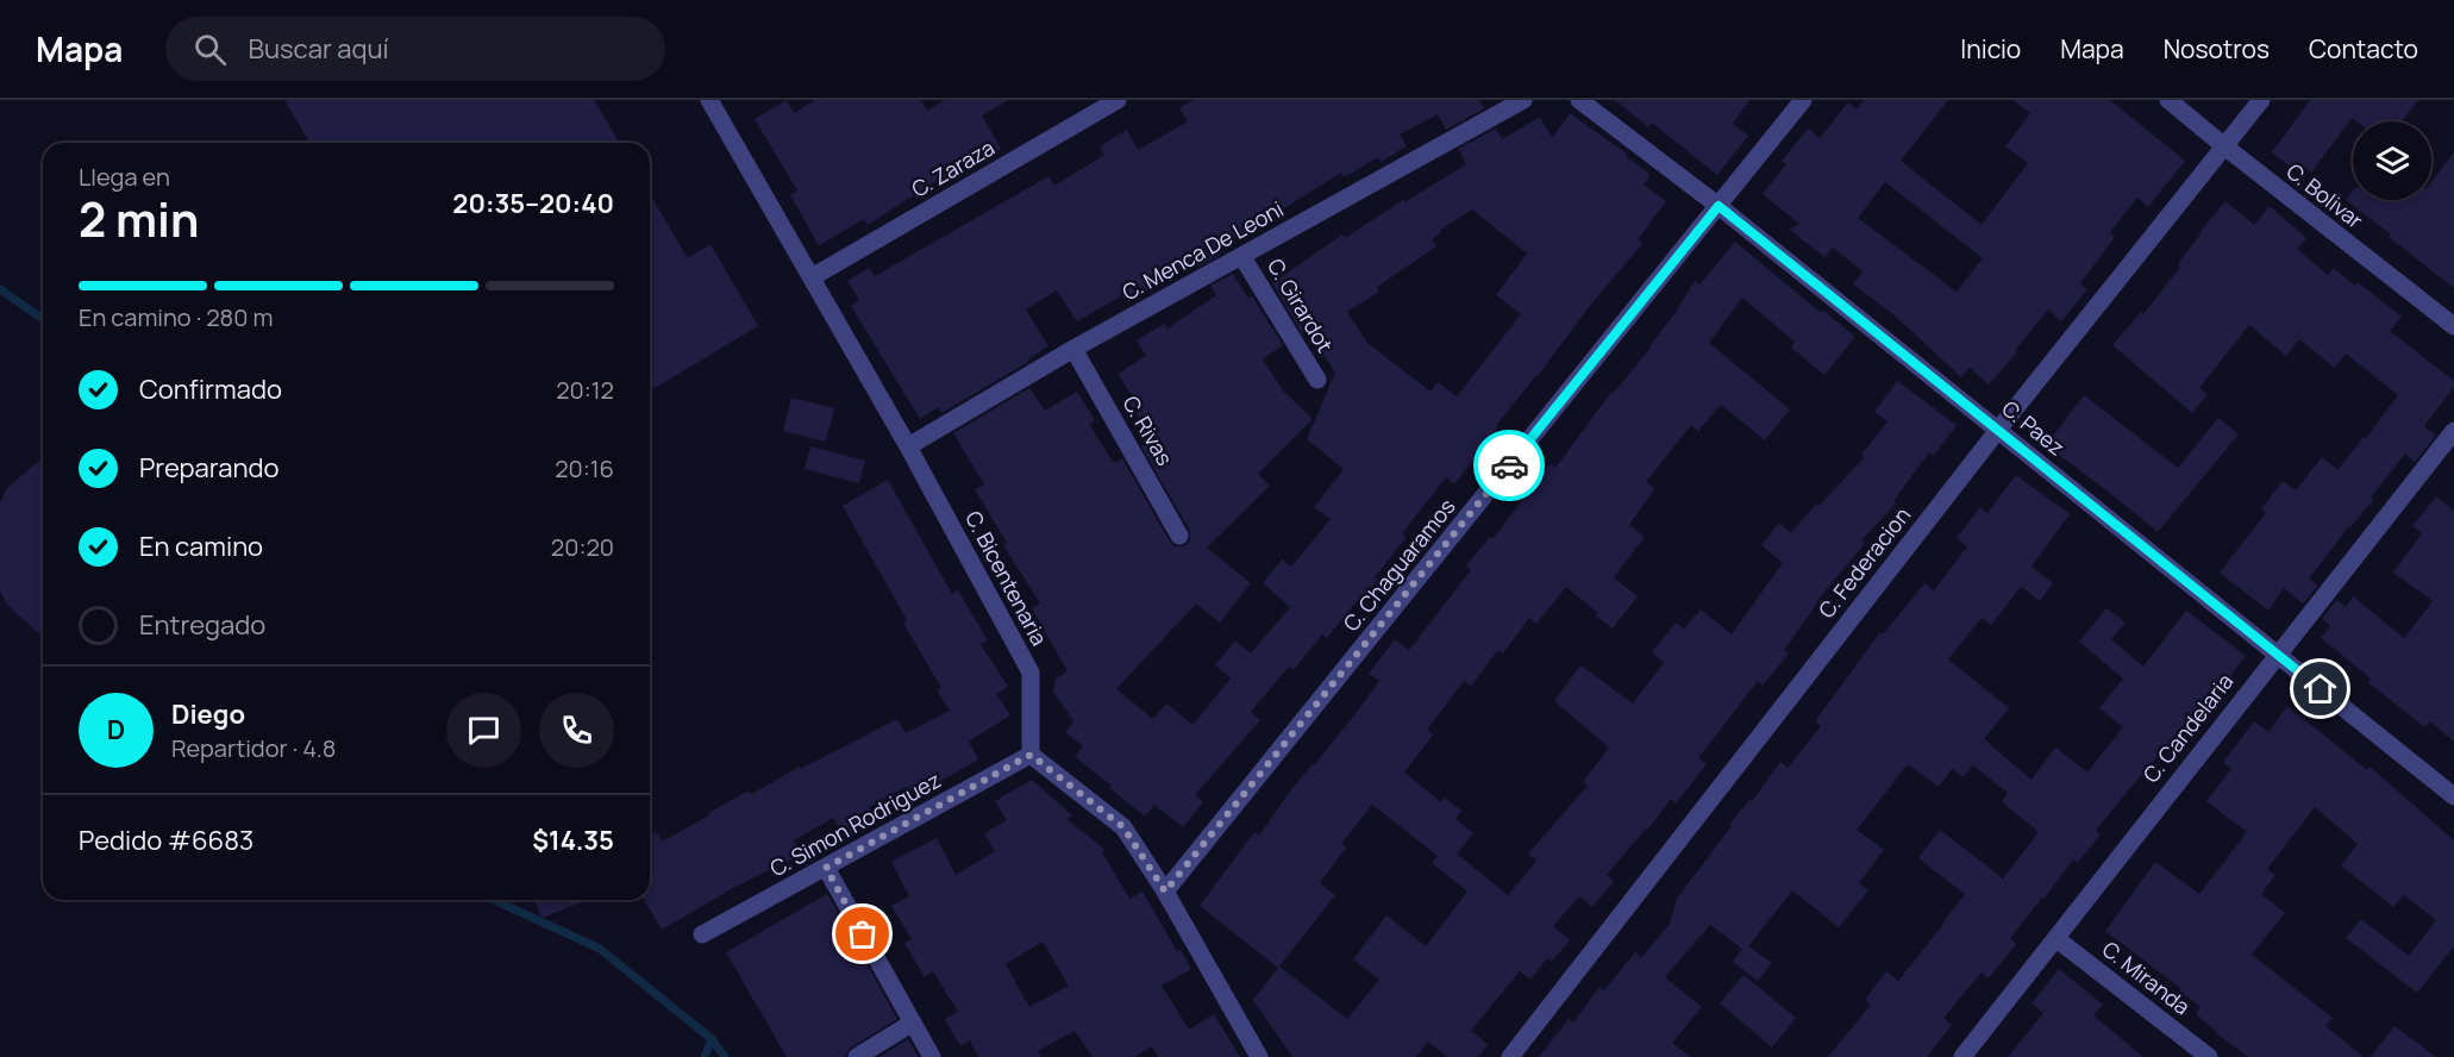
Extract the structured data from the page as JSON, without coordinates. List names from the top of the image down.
{
  "streets": {
    "street": [
      "C. Zaraza",
      "C. Bolivar",
      "C. Menca De Leoni",
      "C. Girardot",
      "C. Paez",
      "C. Rivas",
      "C. Federacion",
      "C. Chaguaramos",
      "C. Bicentenaria",
      "C. Candelaria",
      "C. Simon Rodriguez",
      "C. Miranda"
    ]
  },
  "crossings": [
    ["C. Zaraza", "C. Bicentenaria"],
    ["C. Bolivar", "C. Federacion"],
    ["C. Menca De Leoni", "C. Girardot"],
    ["C. Menca De Leoni", "C. Rivas"],
    ["C. Menca De Leoni", "C. Bicentenaria"],
    ["C. Paez", "C. Federacion"],
    ["C. Paez", "C. Chaguaramos"],
    ["C. Paez", "C. Candelaria"],
    ["C. Bicentenaria", "C. Simon Rodriguez"],
    ["C. Candelaria", "C. Miranda"]
  ],
  "page": {
    "header": "Mapa",
    "search": "Buscar aquí",
    "nav": [
      "Inicio",
      "Mapa",
      "Nosotros",
      "Contacto"
    ],
    "heading": ["2 min", "Llega en", "20:35–20:40"],
    "panel": [
      "Diego",
      "Repartidor · 4.8",
      "Pedido #6683",
      "$14.35"
    ],
    "bar": "En camino · 280 m",
    "list": [
      ["Confirmado", "20:12"],
      ["Preparando", "20:16"],
      ["En camino", "20:20"],
      "Entregado"
    ],
    "round": "D"
  }
}
